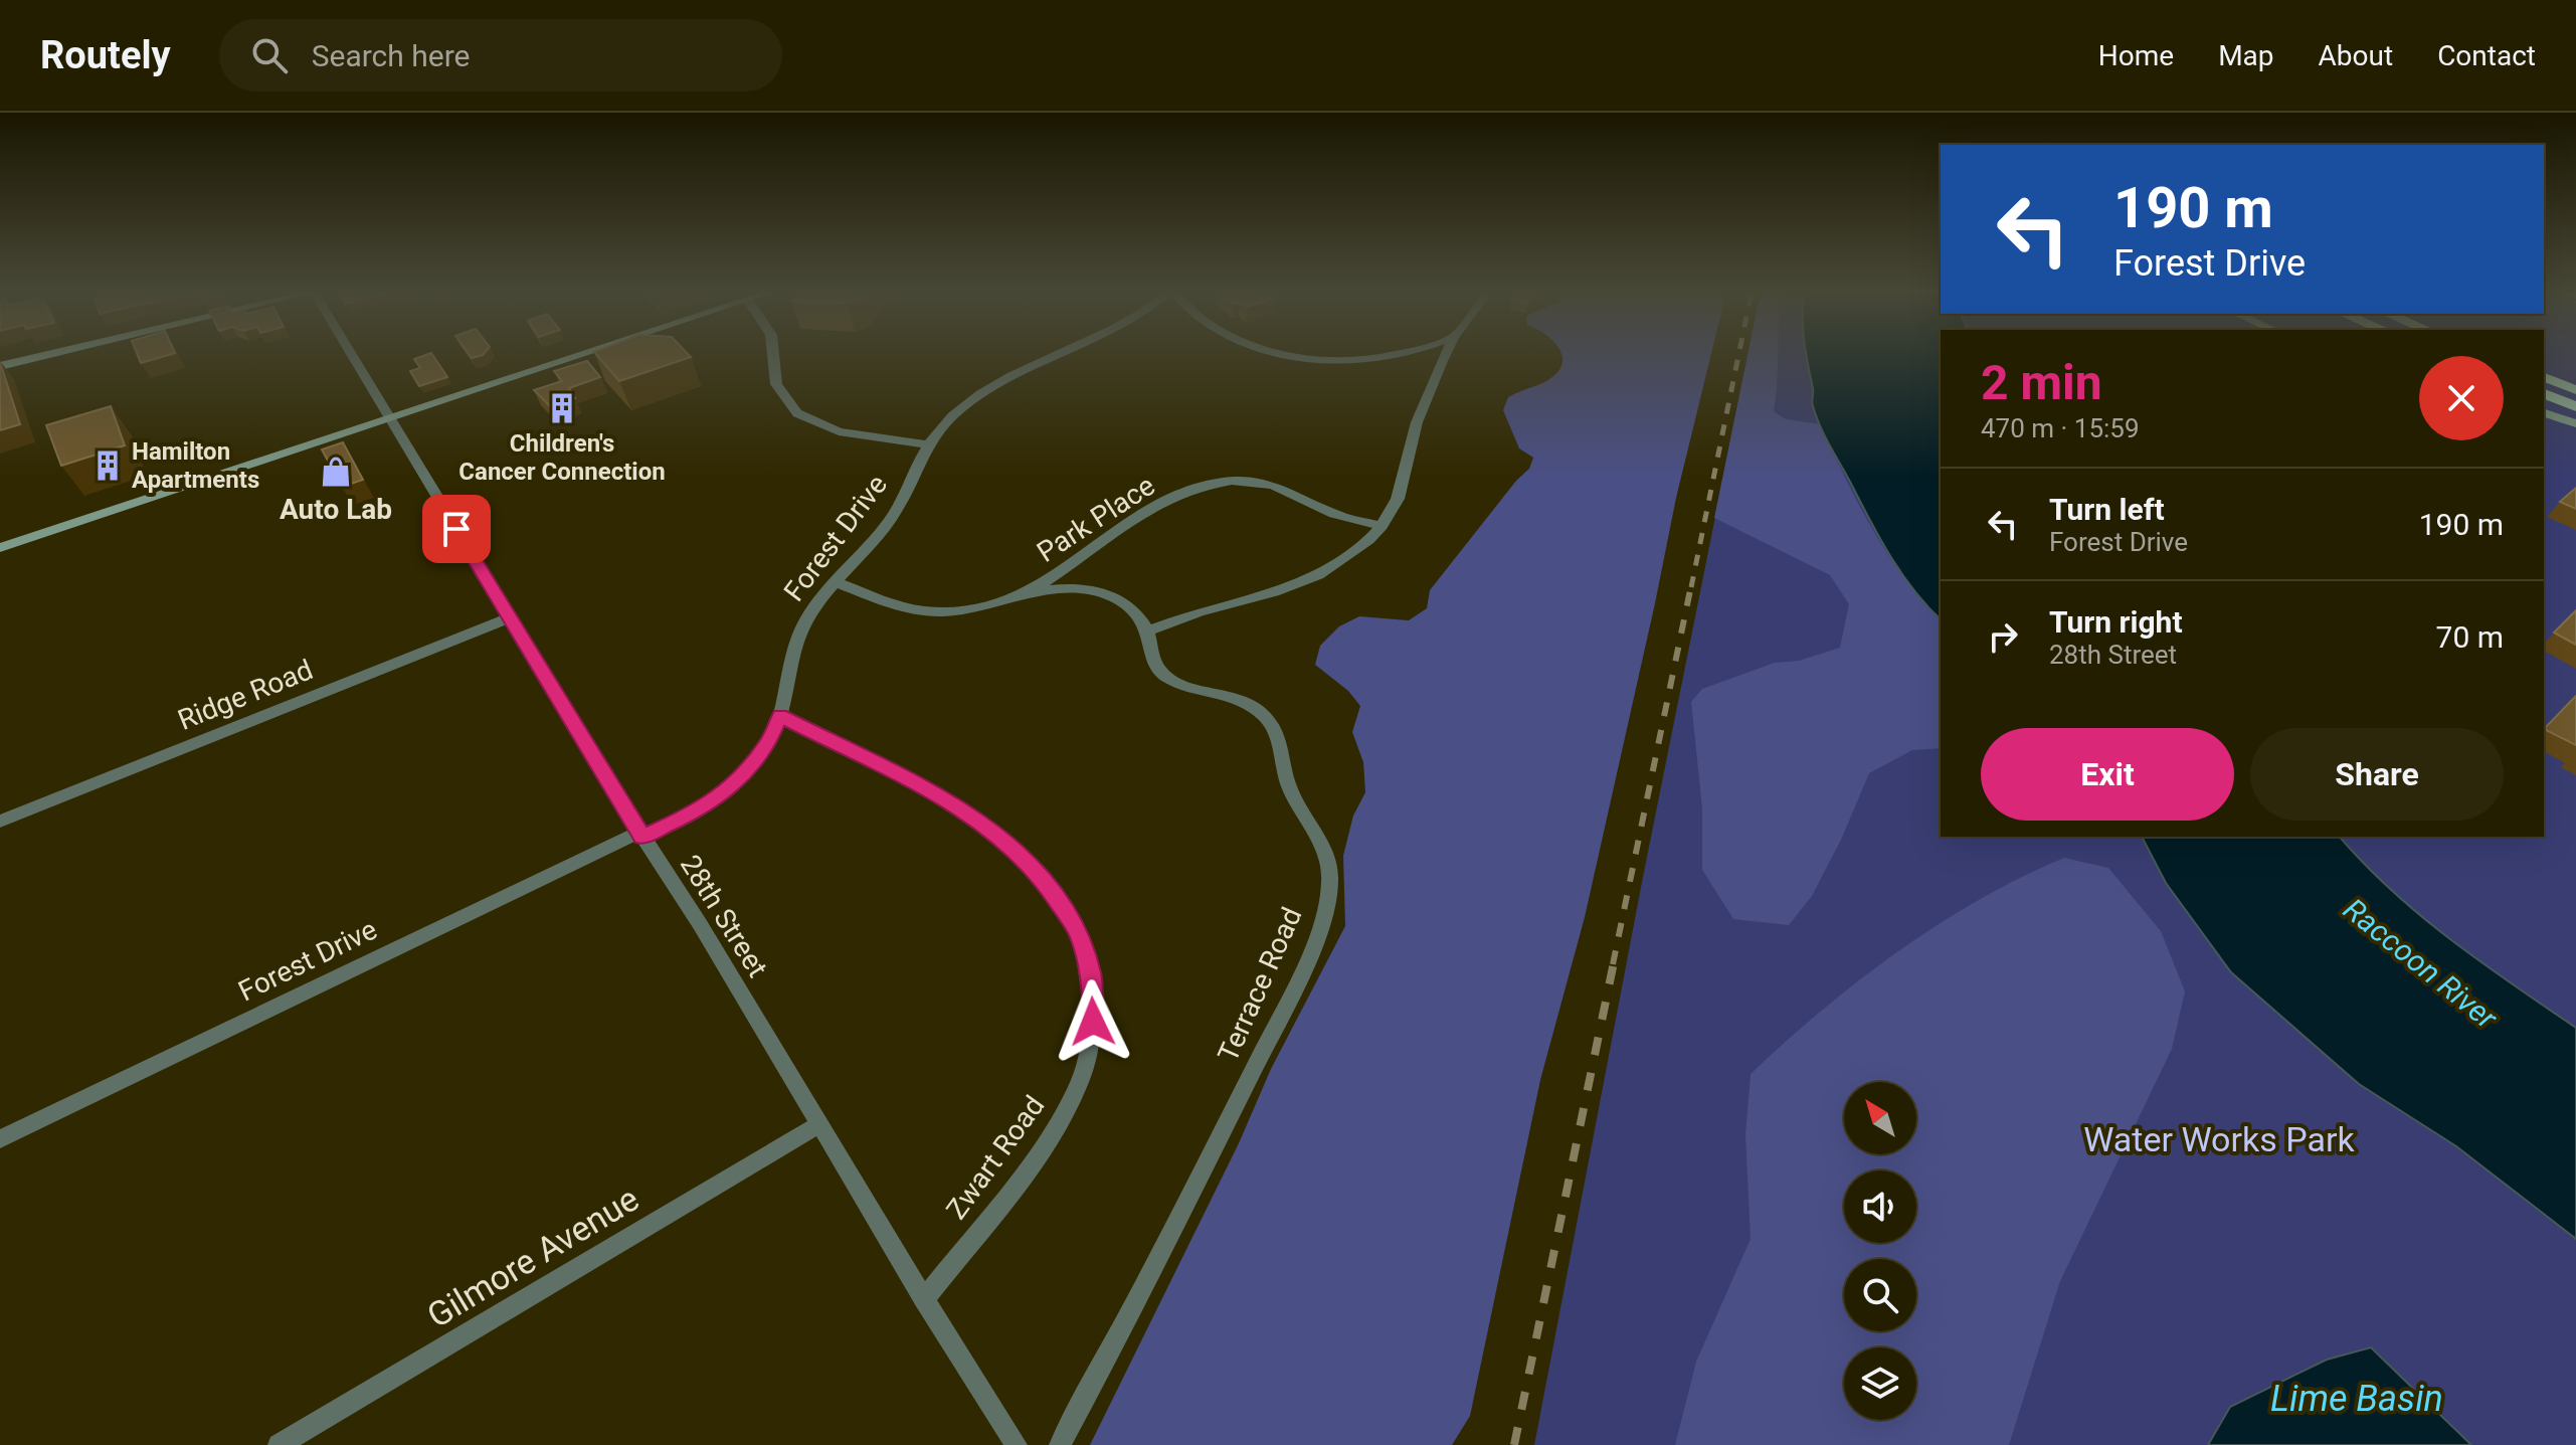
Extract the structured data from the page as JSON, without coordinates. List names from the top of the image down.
{
  "streets": {
    "street": [
      "Park Place",
      "Forest Drive",
      "Ridge Road",
      "28th Street",
      "Terrace Road",
      "Zwart Road",
      "Gilmore Avenue"
    ]
  },
  "crossings": [
    ["Park Place", "Forest Drive"],
    ["Forest Drive", "28th Street"],
    ["Forest Drive", "Zwart Road"],
    ["Ridge Road", "28th Street"],
    ["28th Street", "Zwart Road"],
    ["28th Street", "Gilmore Avenue"]
  ],
  "water": ["Raccoon River", "Lime Basin"],
  "parks": ["Water Works Park"],
  "places": {
    "building": ["Children's Cancer Connection", "Hamilton Apartments"],
    "shop": ["Auto Lab"]
  },
  "north": "top left",
  "page": {
    "header": "Routely",
    "search": "Search here",
    "nav": [
      "Home",
      "Map",
      "About",
      "Contact"
    ],
    "turn": ["190 m", "Forest Drive"],
    "heading": ["2 min", "470 m · 15:59"],
    "list": [
      {
        "name": "Turn left",
        "note": "Forest Drive",
        "value": "190 m"
      },
      {
        "name": "Turn right",
        "note": "28th Street",
        "value": "70 m"
      }
    ],
    "buttons": ["Exit", "Share"]
  }
}
